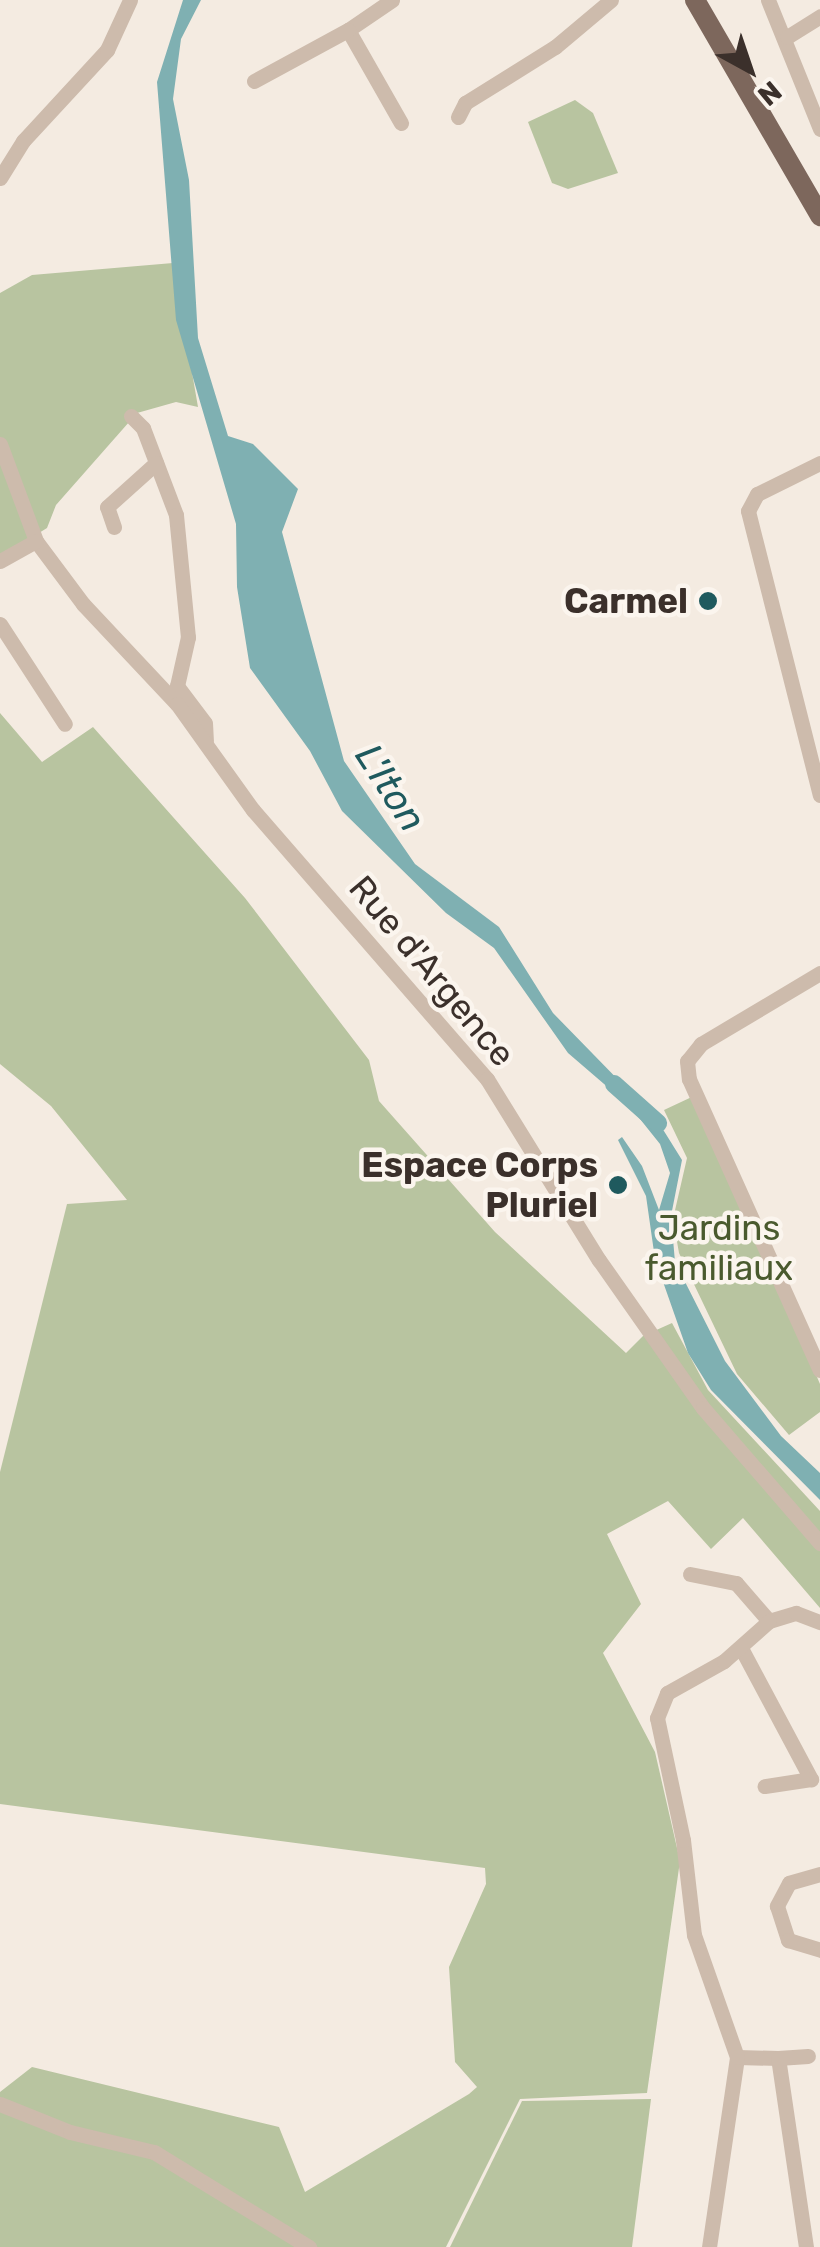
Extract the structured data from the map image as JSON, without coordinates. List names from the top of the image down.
{
  "streets": {
    "street": ["Rue d'Argence"]
  },
  "water": ["L'Iton"],
  "parks": ["Jardins familiaux"],
  "places": ["Carmel", "Espace Corps Pluriel"],
  "north": "bottom right"
}
